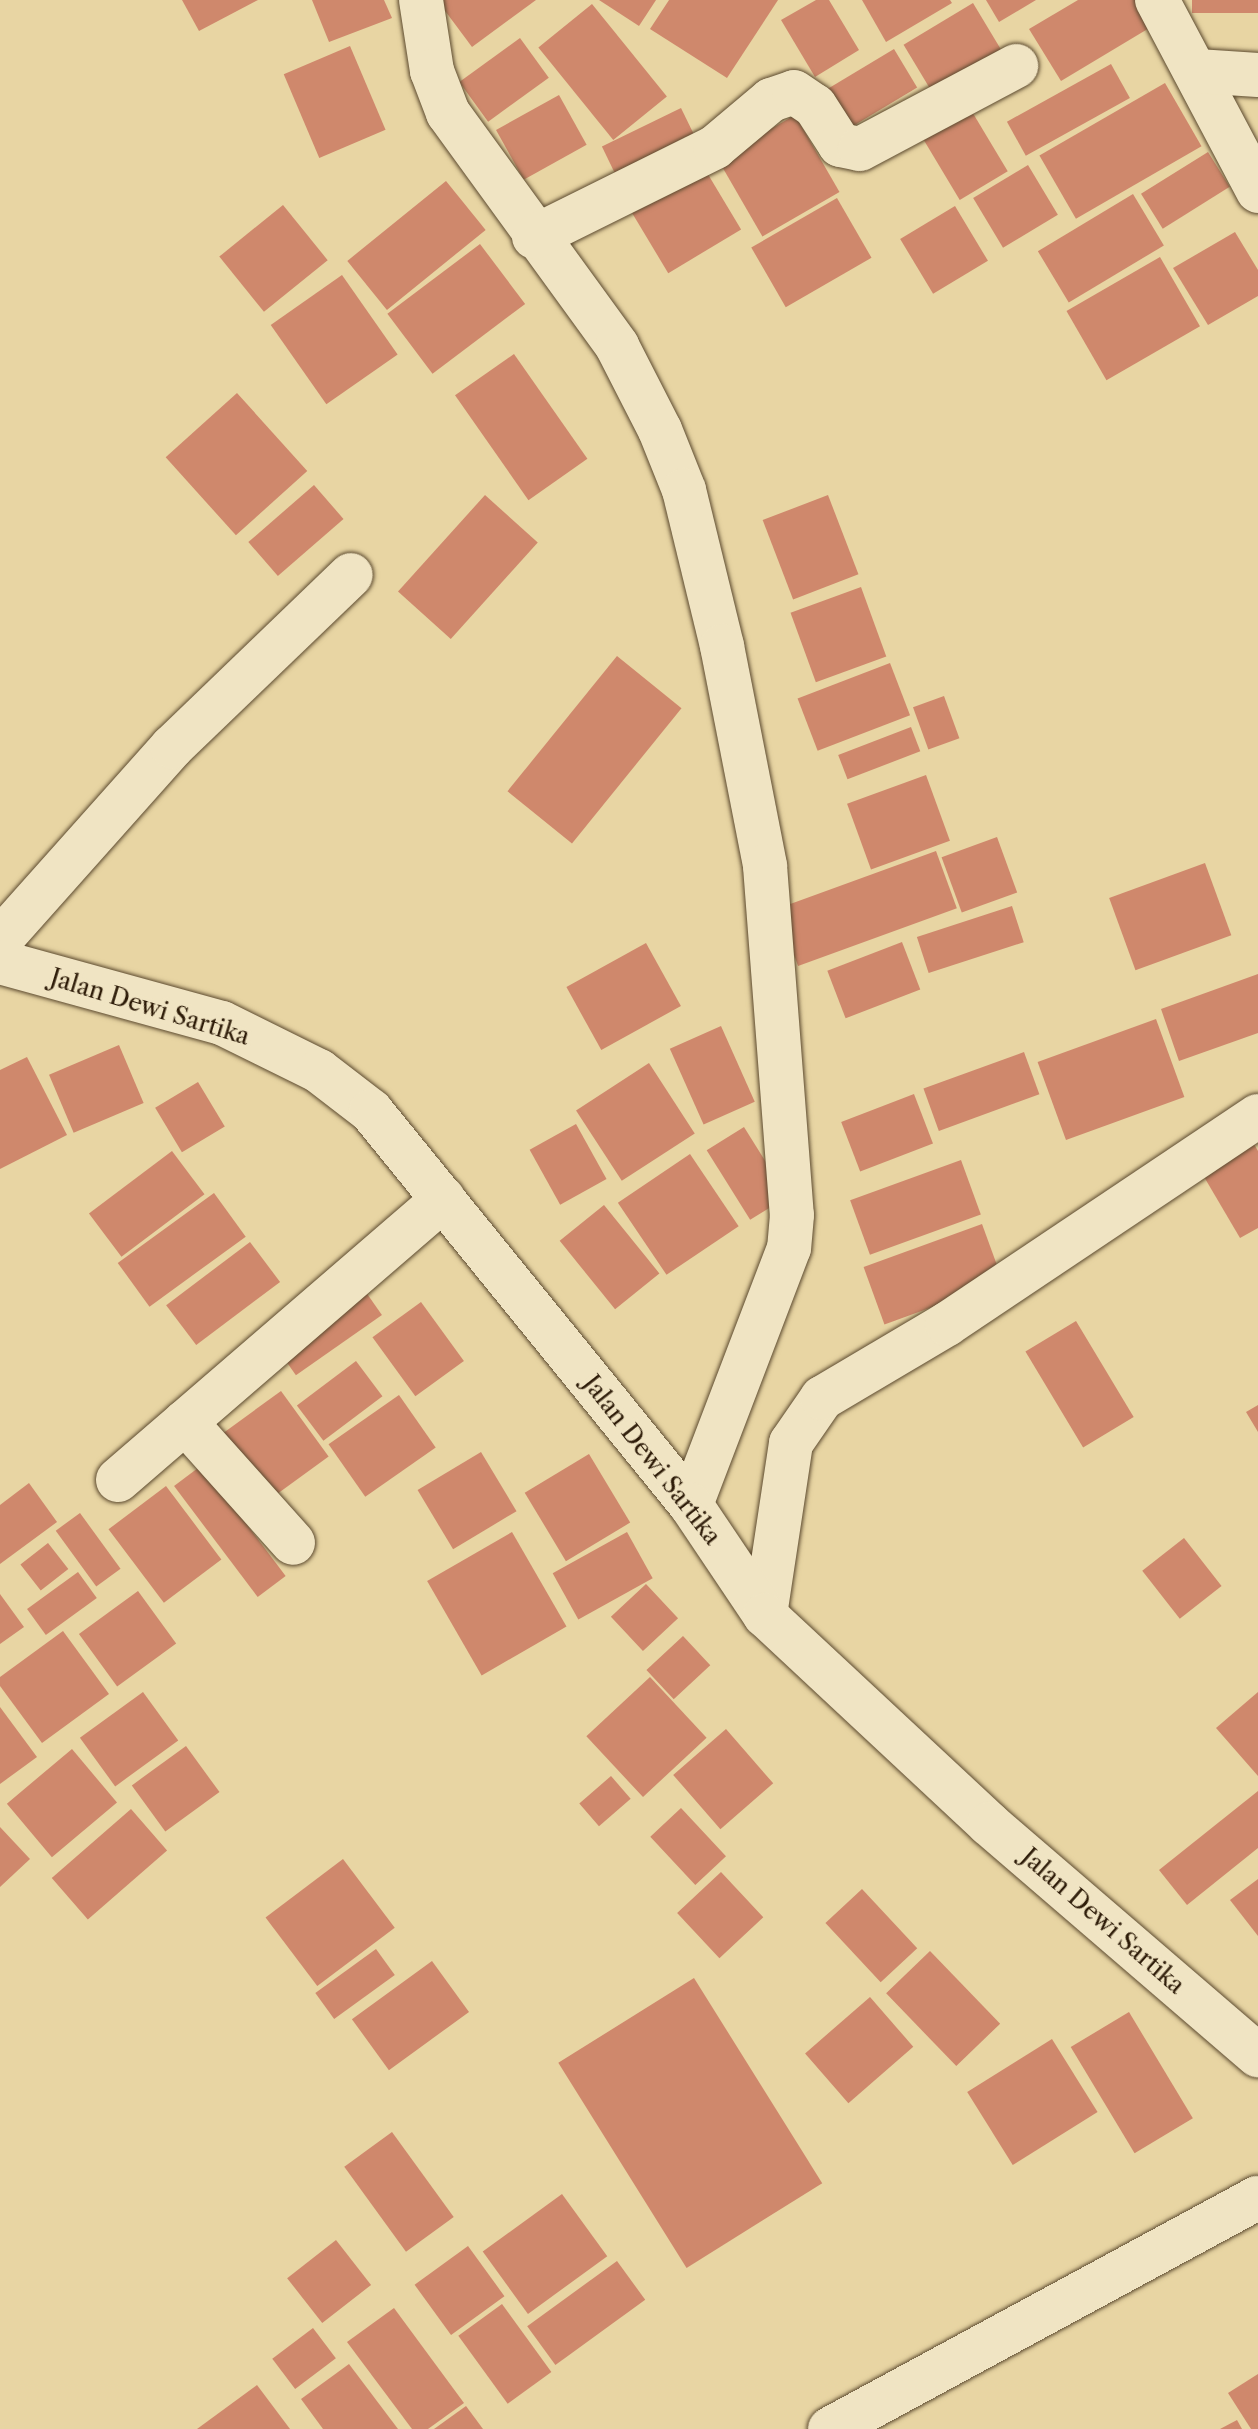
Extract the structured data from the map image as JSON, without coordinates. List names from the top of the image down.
{
  "streets": {
    "street": ["Jalan Dewi Sartika"]
  }
}
